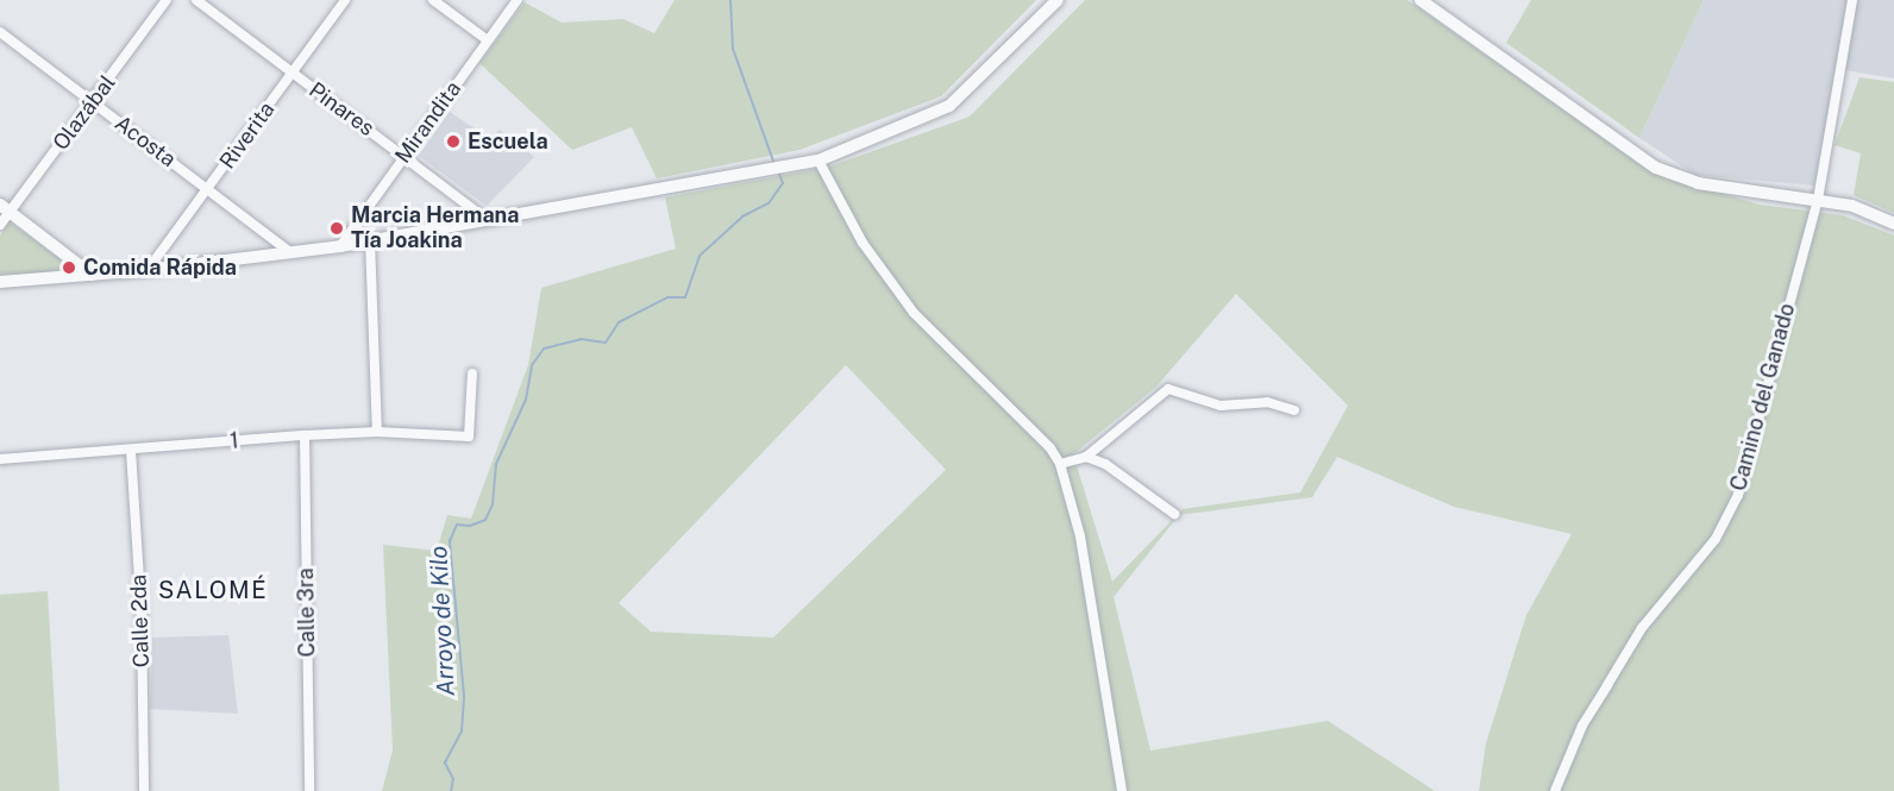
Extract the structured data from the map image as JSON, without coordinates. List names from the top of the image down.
{
  "streets": {
    "street": [
      "Pinares",
      "Olazábal",
      "Mirandita",
      "Riverita",
      "Acosta",
      "Camino del Ganado",
      "1",
      "Calle 3ra",
      "Calle 2da"
    ]
  },
  "crossings": [
    ["Pinares", "Mirandita"],
    ["Pinares", "Riverita"],
    ["Olazábal", "Acosta"],
    ["Riverita", "Acosta"],
    ["1", "Calle 3ra"],
    ["1", "Calle 2da"]
  ],
  "districts": ["SALOMÉ"],
  "water": ["Arroyo de Kilo"],
  "places": ["Escuela", "Marcia Hermana Tía Joakina", "Comida Rápida"]
}
